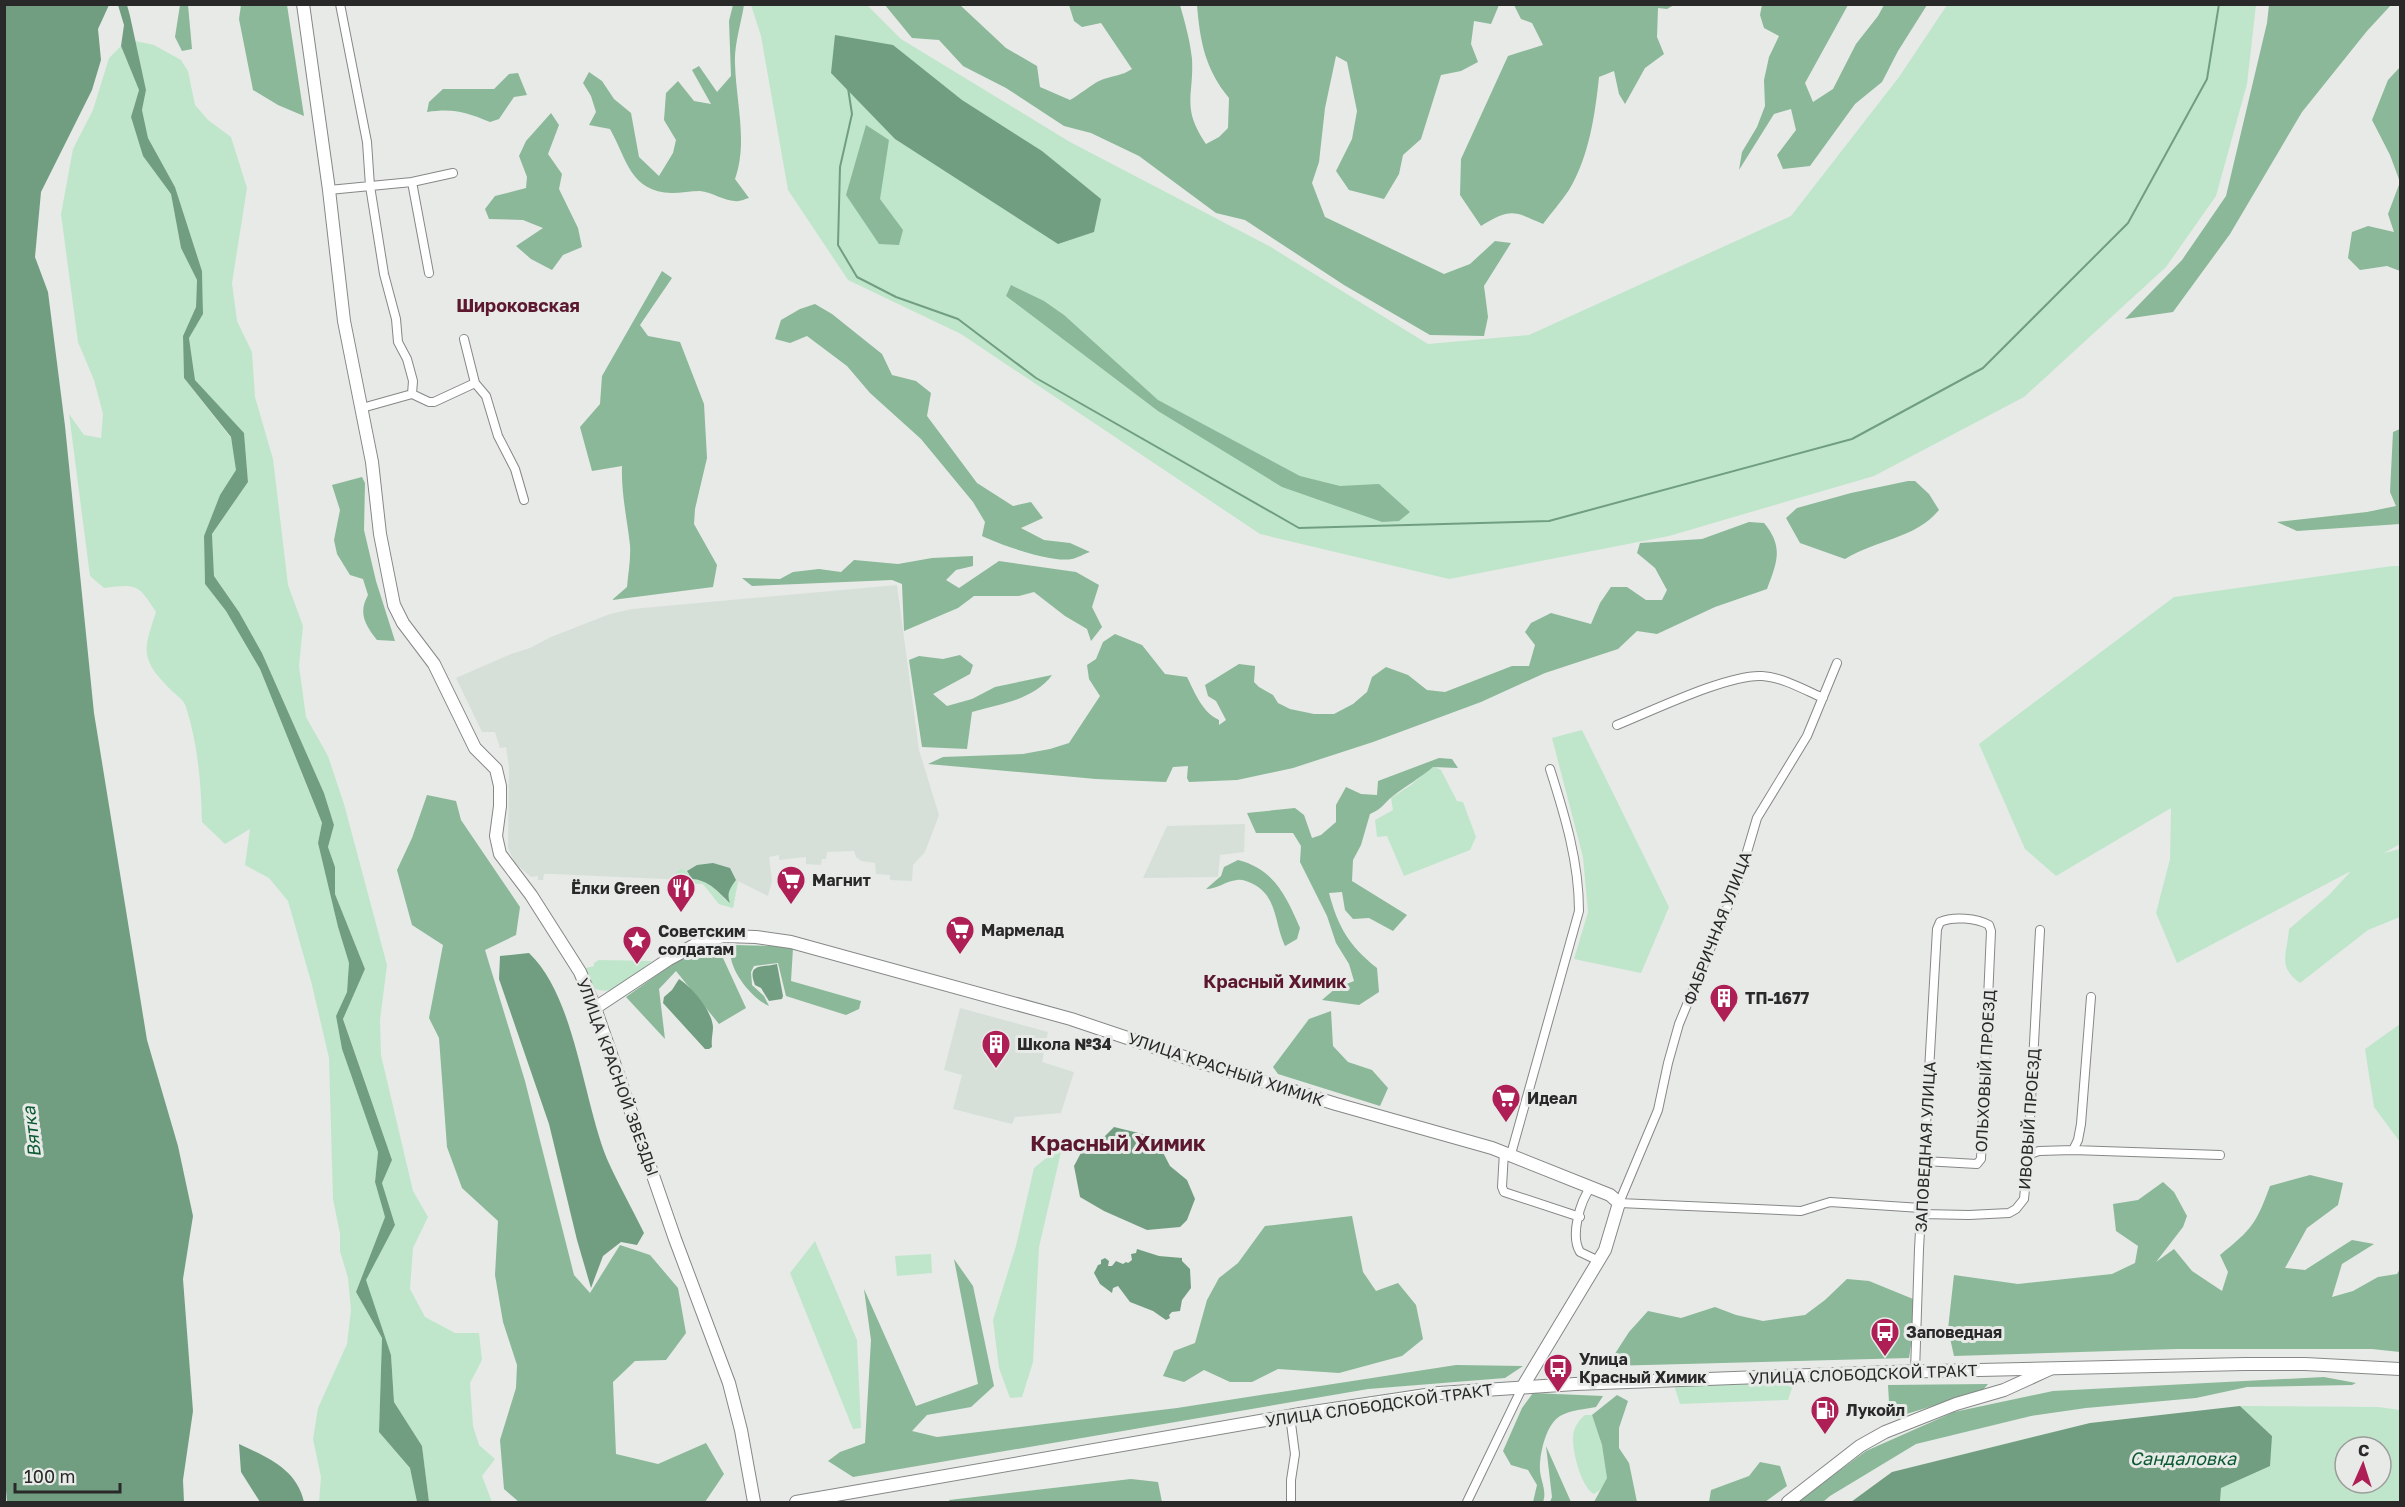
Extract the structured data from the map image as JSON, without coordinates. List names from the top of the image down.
{
  "streets": {
    "street": [
      "ФАБРИЧНАЯ УЛИЦА",
      "УЛИЦА КРАСНЫЙ ХИМИК",
      "ОЛЬХОВЫЙ ПРОЕЗД",
      "УЛИЦА КРАСНОЙ ЗВЕЗДЫ",
      "ИВОВЫЙ ПРОЕЗД",
      "ЗАПОВЕДНАЯ УЛИЦА",
      "УЛИЦА СЛОБОДСКОЙ ТРАКТ"
    ]
  },
  "crossings": [
    ["ФАБРИЧНАЯ УЛИЦА", "УЛИЦА КРАСНЫЙ ХИМИК"],
    ["УЛИЦА КРАСНЫЙ ХИМИК", "УЛИЦА КРАСНОЙ ЗВЕЗДЫ"],
    ["ОЛЬХОВЫЙ ПРОЕЗД", "ЗАПОВЕДНАЯ УЛИЦА"],
    ["ИВОВЫЙ ПРОЕЗД", "ЗАПОВЕДНАЯ УЛИЦА"],
    ["ЗАПОВЕДНАЯ УЛИЦА", "УЛИЦА СЛОБОДСКОЙ ТРАКТ"]
  ],
  "districts": ["Широковская", "Красный Химик", "Красный Химик"],
  "water": ["Вятка", "Сандаловка"],
  "places": {
    "supermarket": ["Магнит", "Мармелад", "Идеал"],
    "restaurant": ["Ёлки Green"],
    "place": ["Советским солдатам"],
    "building": ["ТП-1677", "Школа №34"],
    "bus stop": ["Заповедная", "Улица Красный Химик"],
    "fuel station": ["Лукойл"]
  },
  "scale_bar": "100 m",
  "north": "top"
}
